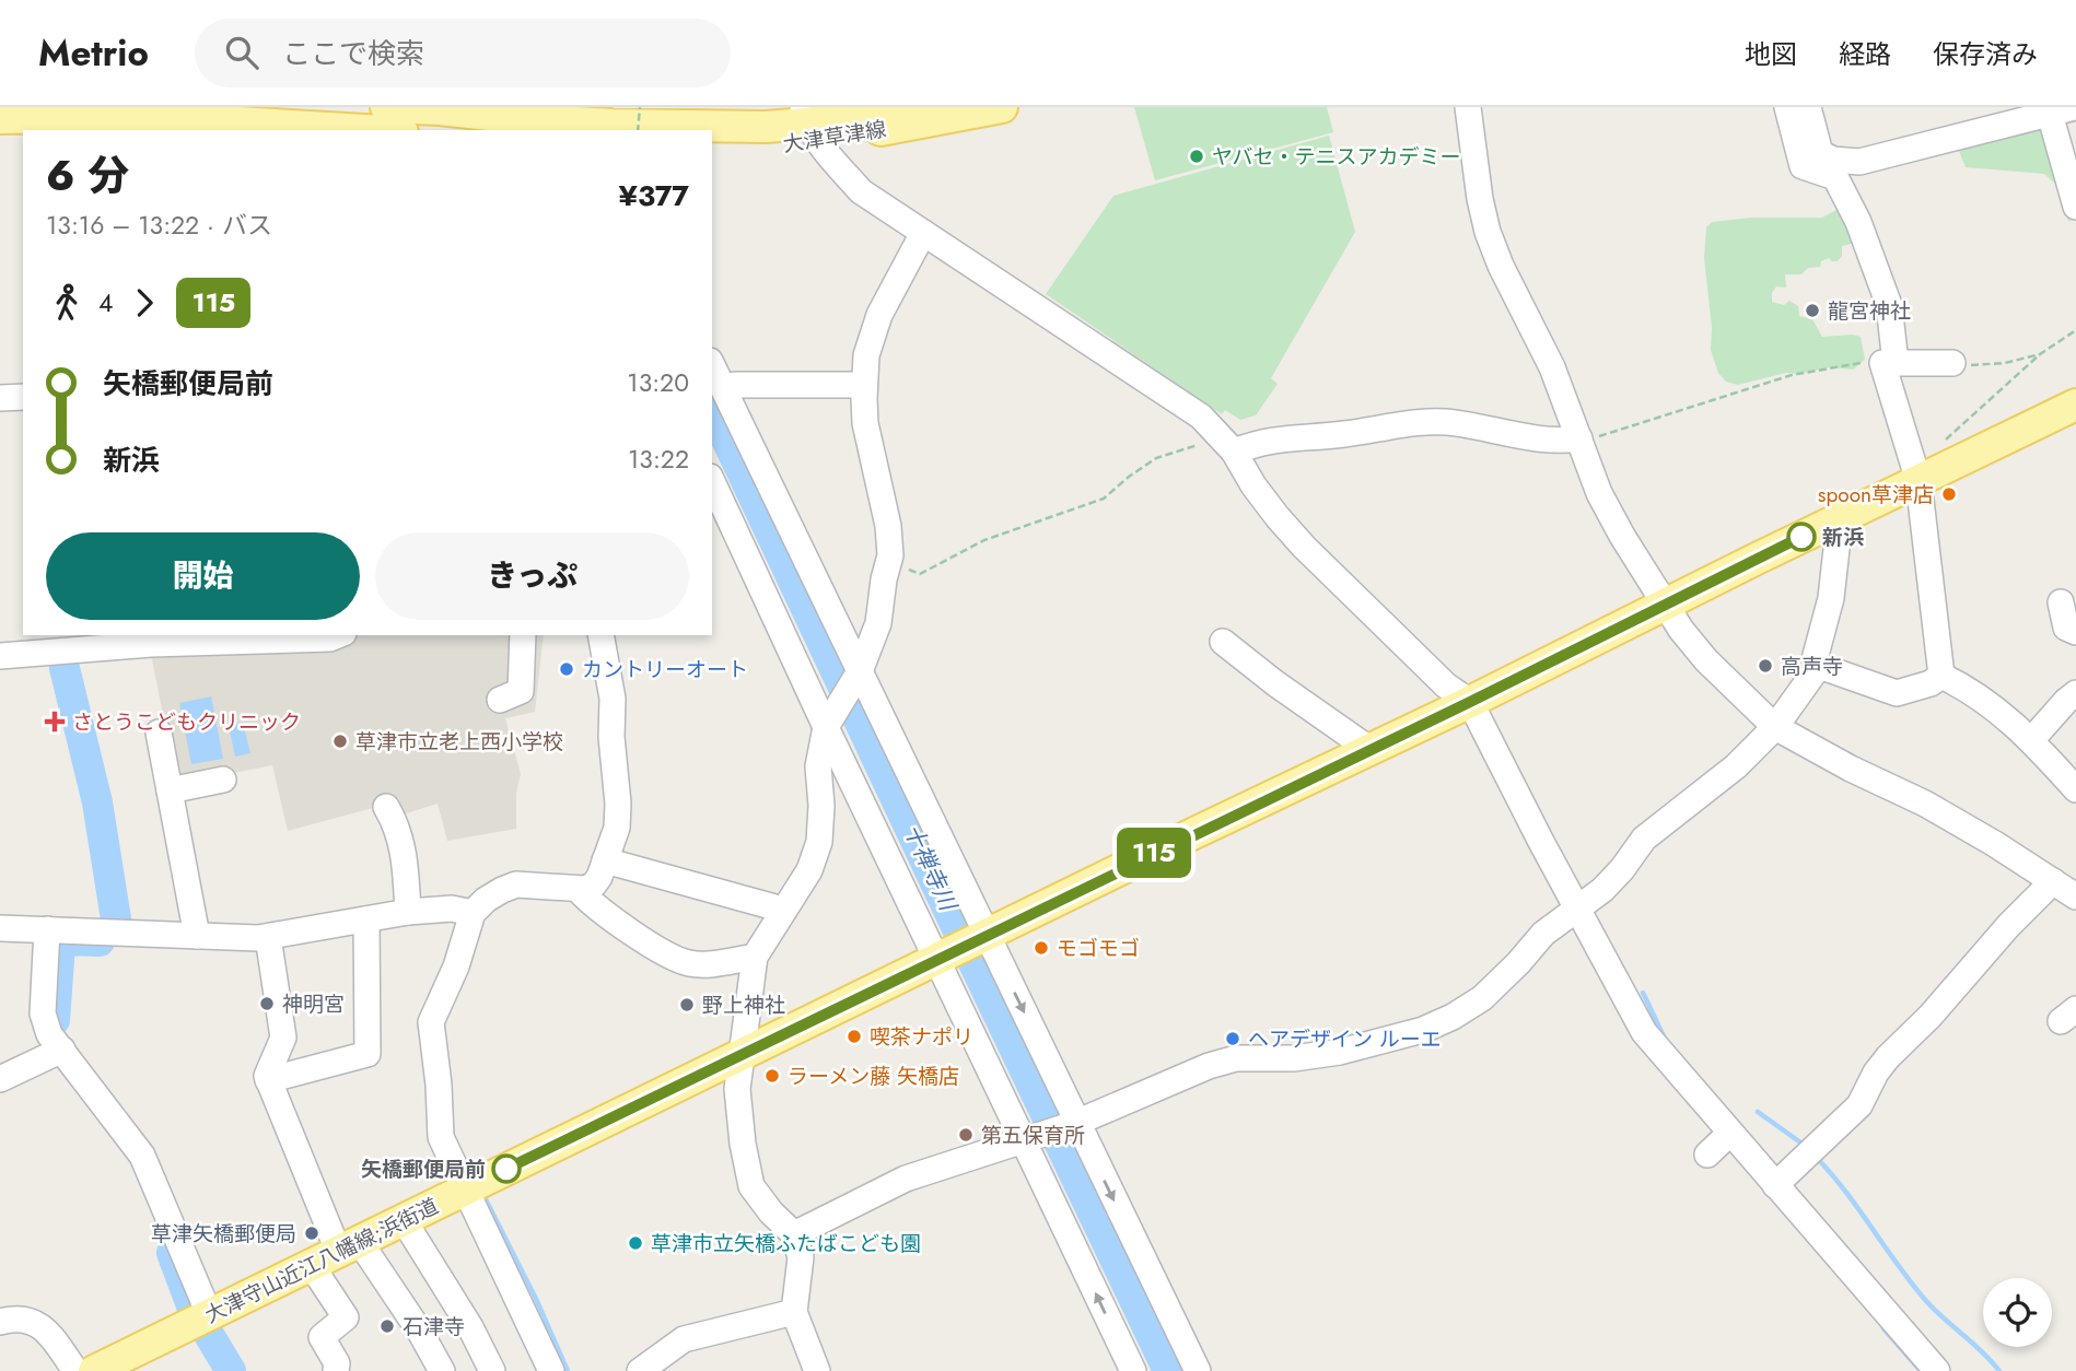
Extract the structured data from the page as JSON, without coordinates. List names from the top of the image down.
{
  "streets": {
    "main road": ["大津草津線", "大津守山近江八幡線;浜街道"]
  },
  "water": ["十禅寺川"],
  "places": {
    "other": [
      "ヤバセ・テニスアカデミー",
      "龍宮神社",
      "spoon草津店",
      "新浜",
      "高声寺",
      "カントリーオート",
      "草津市立老上西小学校",
      "モゴモゴ",
      "神明宮",
      "野上神社",
      "喫茶ナポリ",
      "ヘアデザイン ルーエ",
      "ラーメン藤 矢橋店",
      "第五保育所",
      "矢橋郵便局前",
      "草津矢橋郵便局",
      "草津市立矢橋ふたばこども園",
      "石津寺"
    ],
    "health": ["さとうこどもクリニック"]
  },
  "lines": ["bus line 115"],
  "page": {
    "header": "Metrio",
    "search": "ここで検索",
    "nav": ["地図", "経路", "保存済み"],
    "on_map": "115",
    "heading": ["6 分", "13:16 – 13:22 · バス", "¥377"],
    "legs": ["4", "115"],
    "list": [
      {
        "name": "矢橋郵便局前",
        "value": "13:20"
      },
      {
        "name": "新浜",
        "value": "13:22"
      }
    ],
    "buttons": ["開始", "きっぷ"]
  }
}
